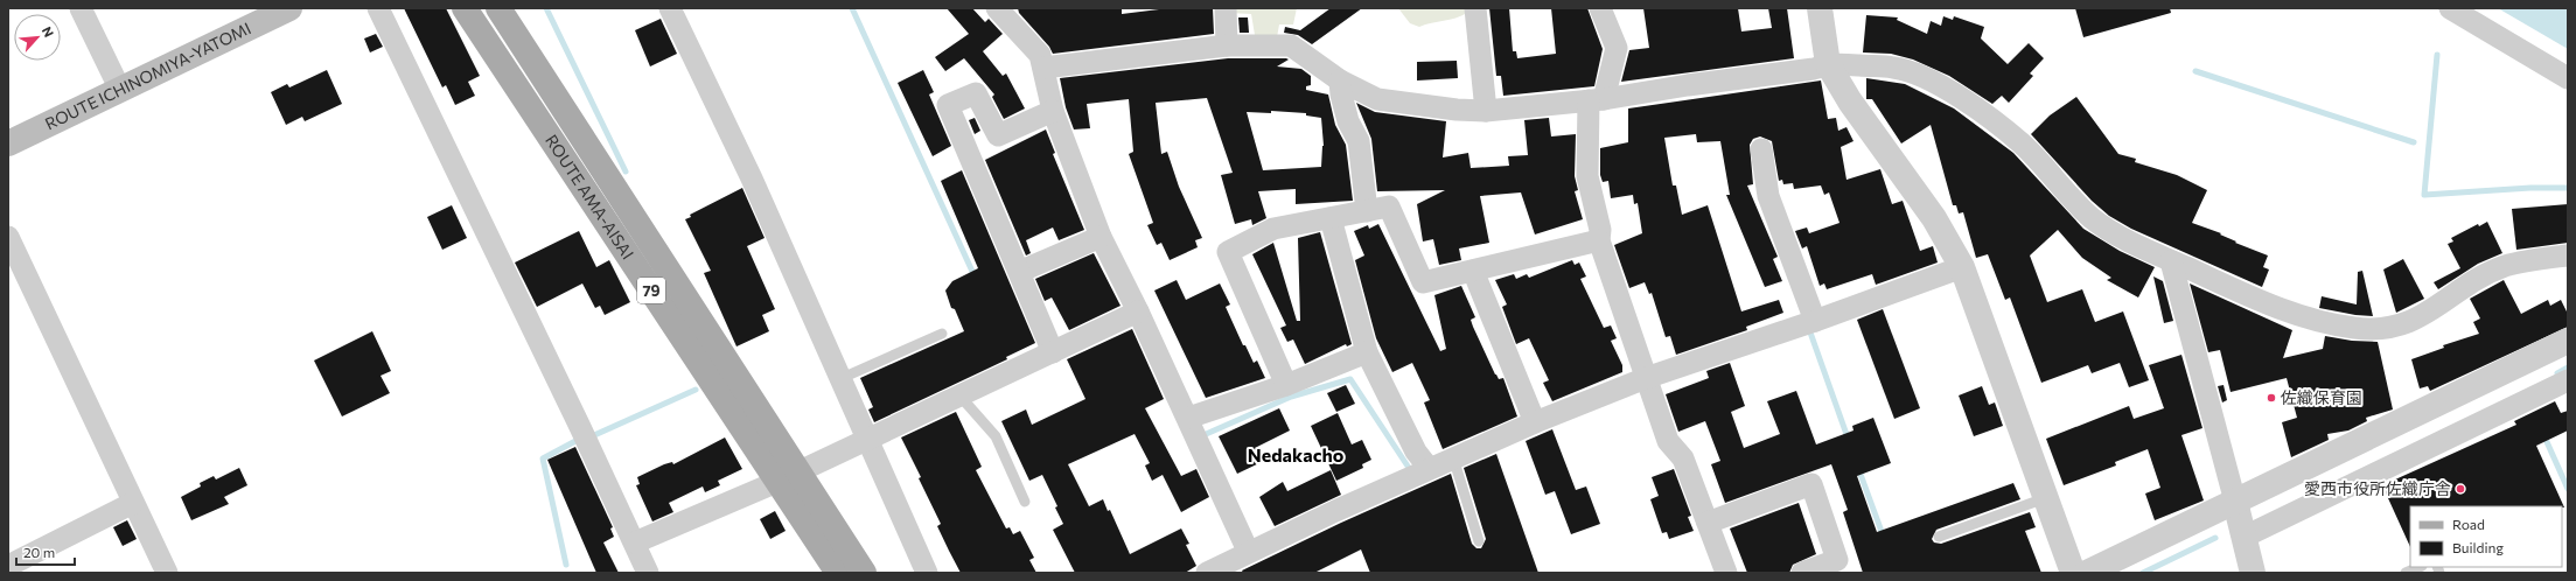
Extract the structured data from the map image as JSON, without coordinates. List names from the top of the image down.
{
  "streets": {
    "main road": ["ROUTE ICHINOMIYA-YATOMI", "ROUTE AMA-AISAI", "79"]
  },
  "districts": ["Nedakacho"],
  "places": ["佐織保育園", "愛西市役所佐織庁舎"],
  "legend": ["Road", "Building"],
  "scale_bar": "20 m",
  "north": "top right"
}
